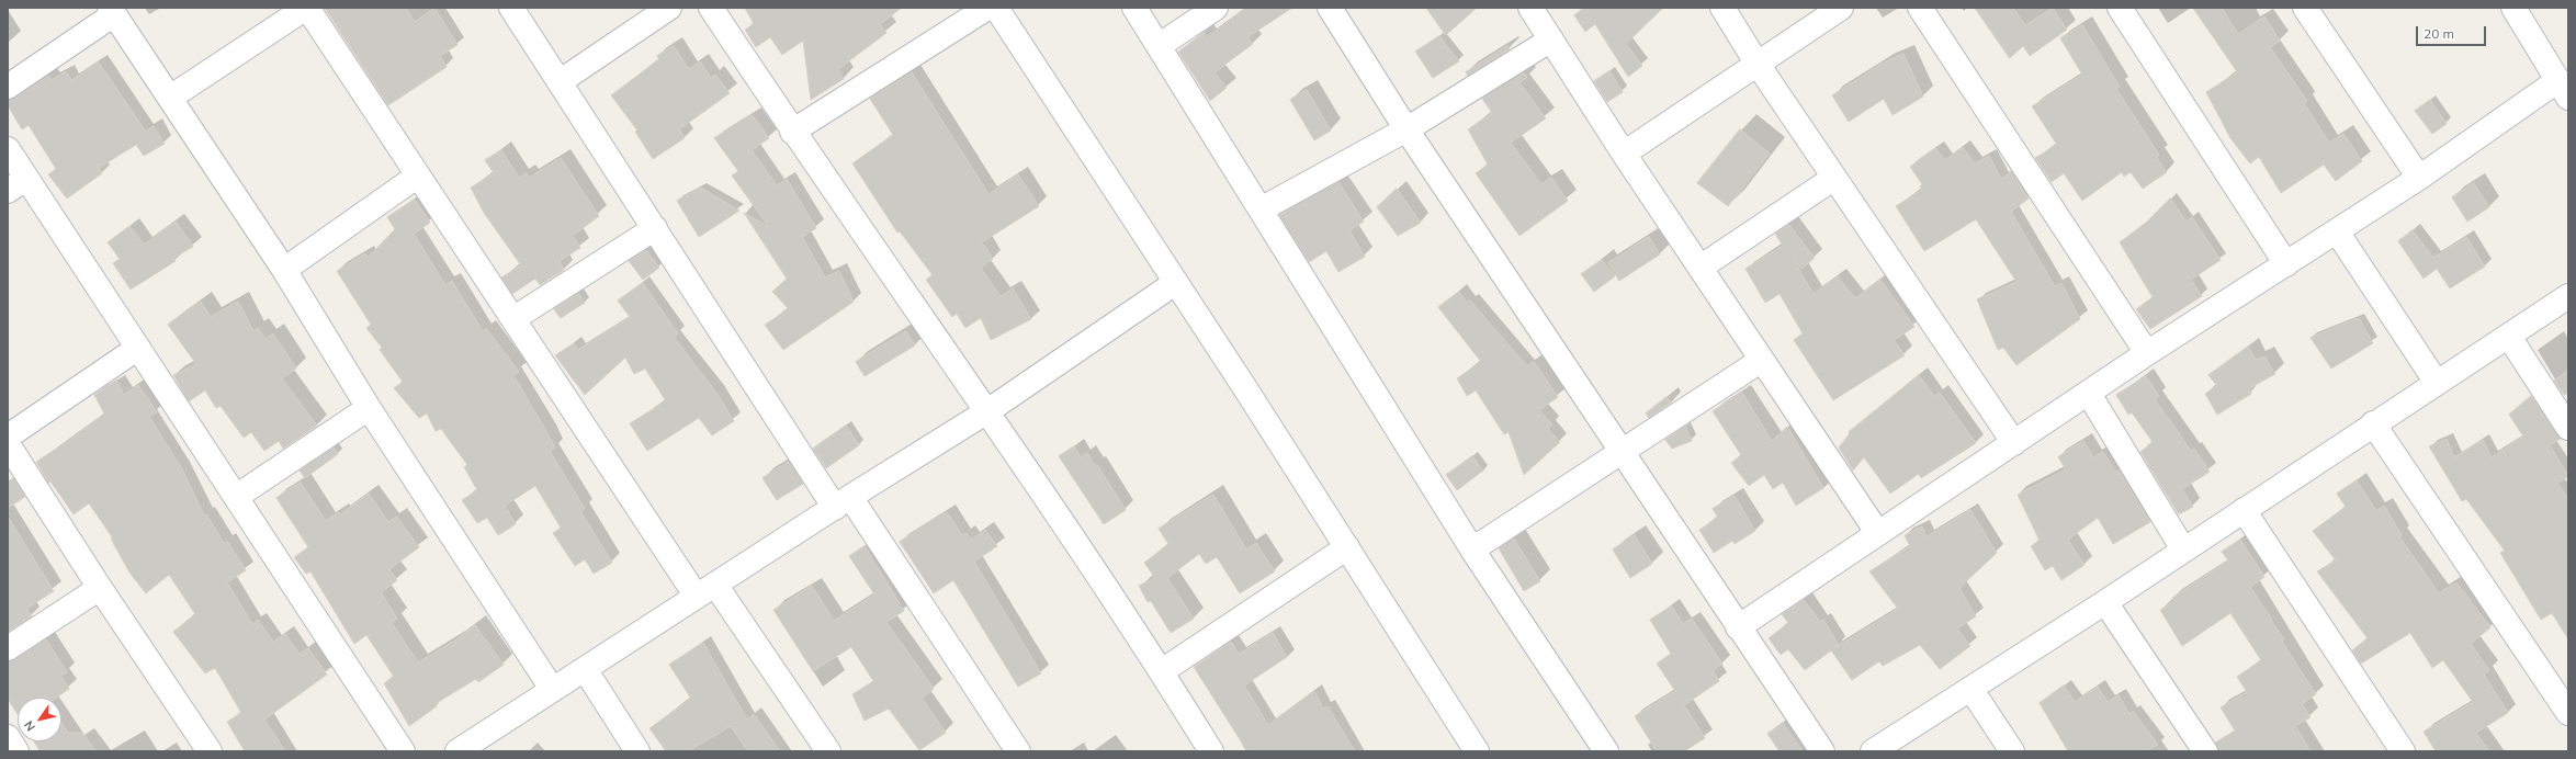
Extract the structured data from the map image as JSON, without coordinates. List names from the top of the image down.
{
  "scale_bar": "20 m",
  "north": "bottom left"
}
